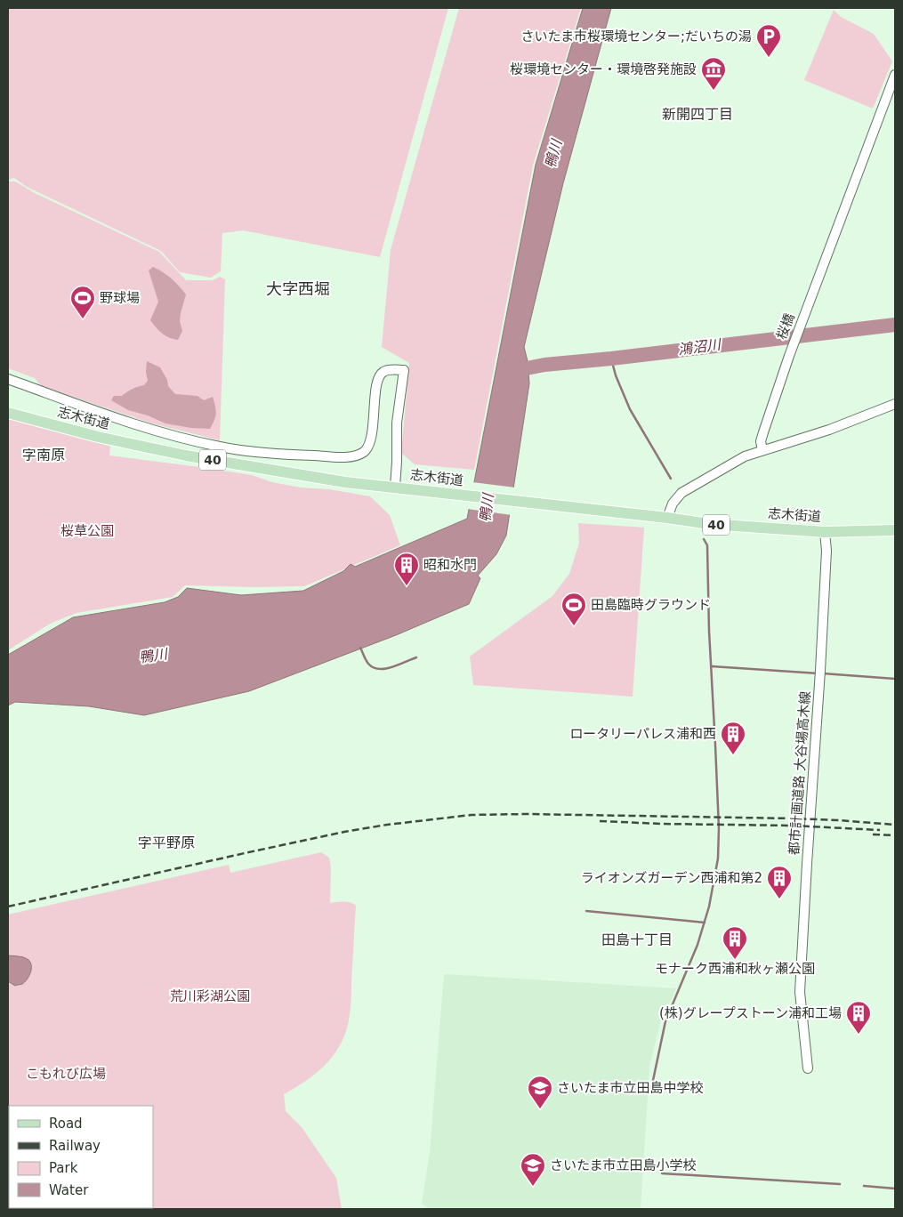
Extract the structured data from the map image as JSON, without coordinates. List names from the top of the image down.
{
  "streets": {
    "main road": ["志木街道", "40"],
    "street": ["桜橋", "都市計画道路 大谷場高木線"]
  },
  "crossings": [
    ["志木街道", "都市計画道路 大谷場高木線"]
  ],
  "districts": [
    "新開四丁目",
    "大字西堀",
    "字南原",
    "字平野原",
    "田島十丁目"
  ],
  "water": ["鴨川", "鴻沼川"],
  "parks": ["桜草公園", "荒川彩湖公園", "こもれび広場"],
  "places": {
    "parking": ["さいたま市桜環境センター;だいちの湯"],
    "museum": ["桜環境センター・環境啓発施設"],
    "sports": ["野球場", "田島臨時グラウンド"],
    "building": [
      "昭和水門",
      "ロータリーパレス浦和西",
      "ライオンズガーデン西浦和第2",
      "モナーク西浦和秋ヶ瀬公園",
      "(株)グレープストーン浦和工場"
    ],
    "school or university": ["さいたま市立田島中学校", "さいたま市立田島小学校"]
  },
  "legend": [
    "Road",
    "Railway",
    "Park",
    "Water"
  ]
}
